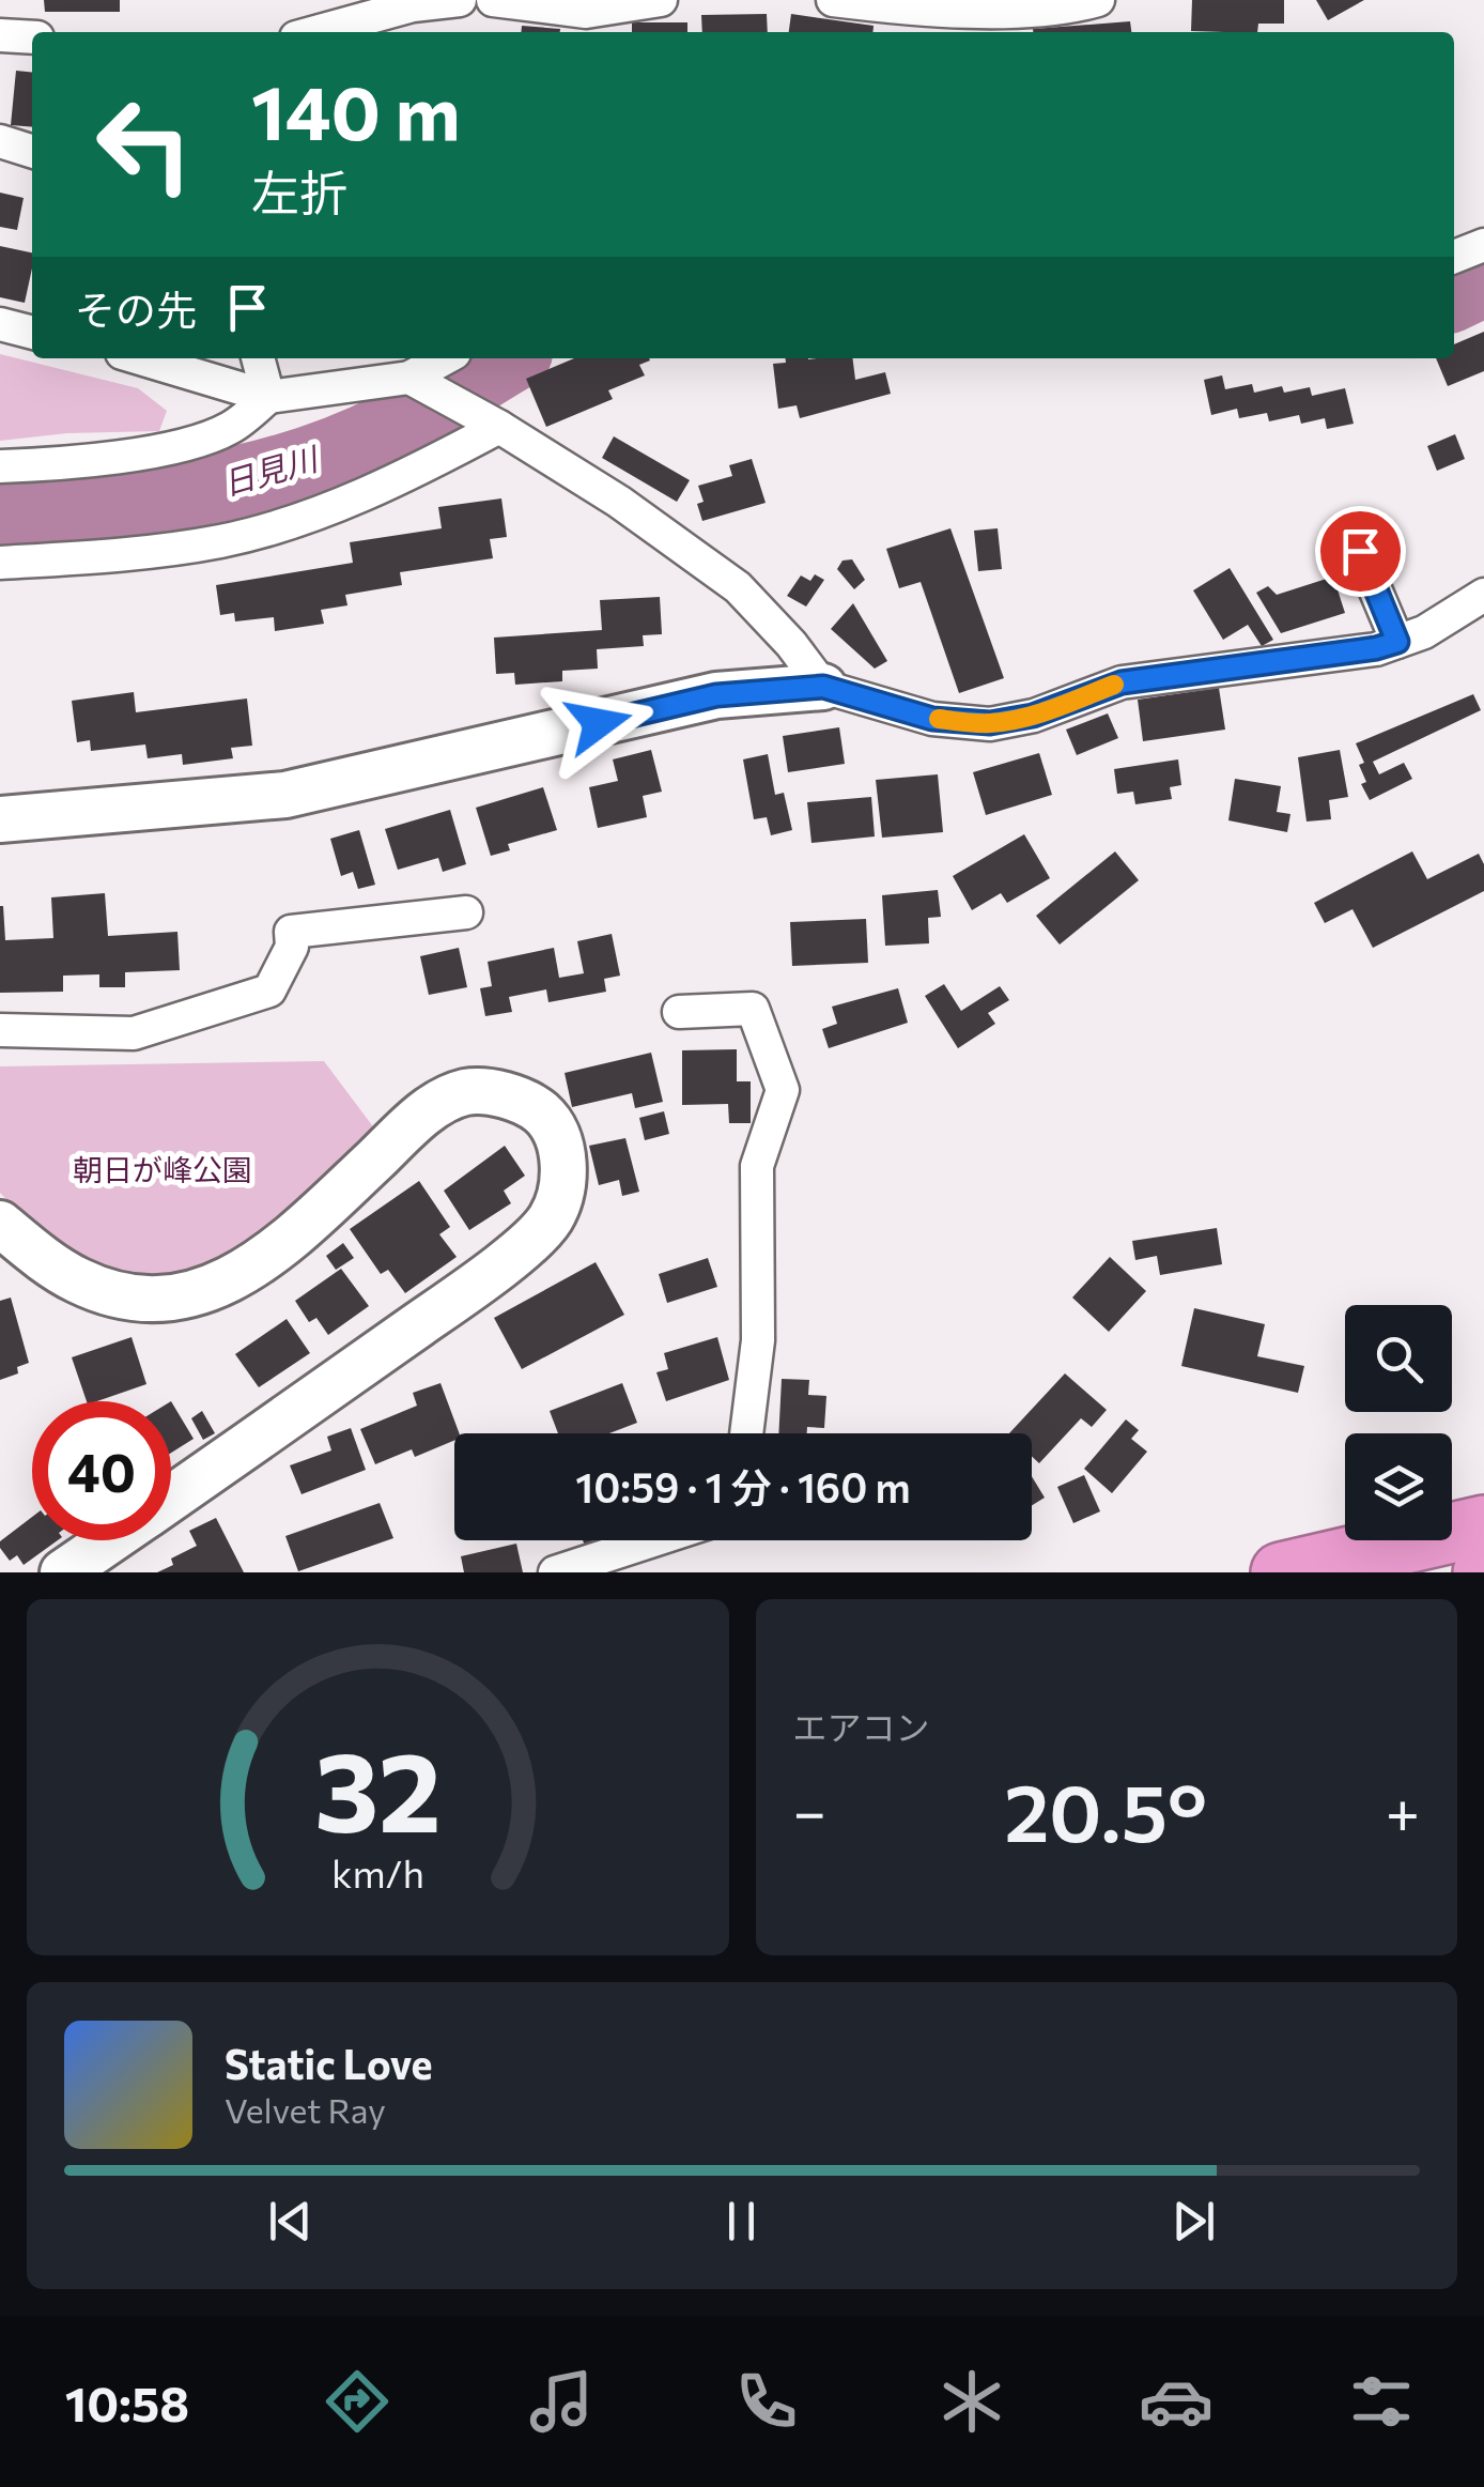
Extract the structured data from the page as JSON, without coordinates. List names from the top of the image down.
{
  "water": ["日見川"],
  "parks": ["朝日が峰公園"],
  "page": {
    "turn": ["140 m", "左折"],
    "then": "その先",
    "limit": "40",
    "trip": "10:59 · 1 分 · 160 m",
    "tile": "エアコン",
    "heat": ["−", "20.5°", "+"],
    "song": ["Static Love", "Velvet Ray"],
    "tabs": "10:58",
    "gauge": ["32", "km/h"]
  }
}
